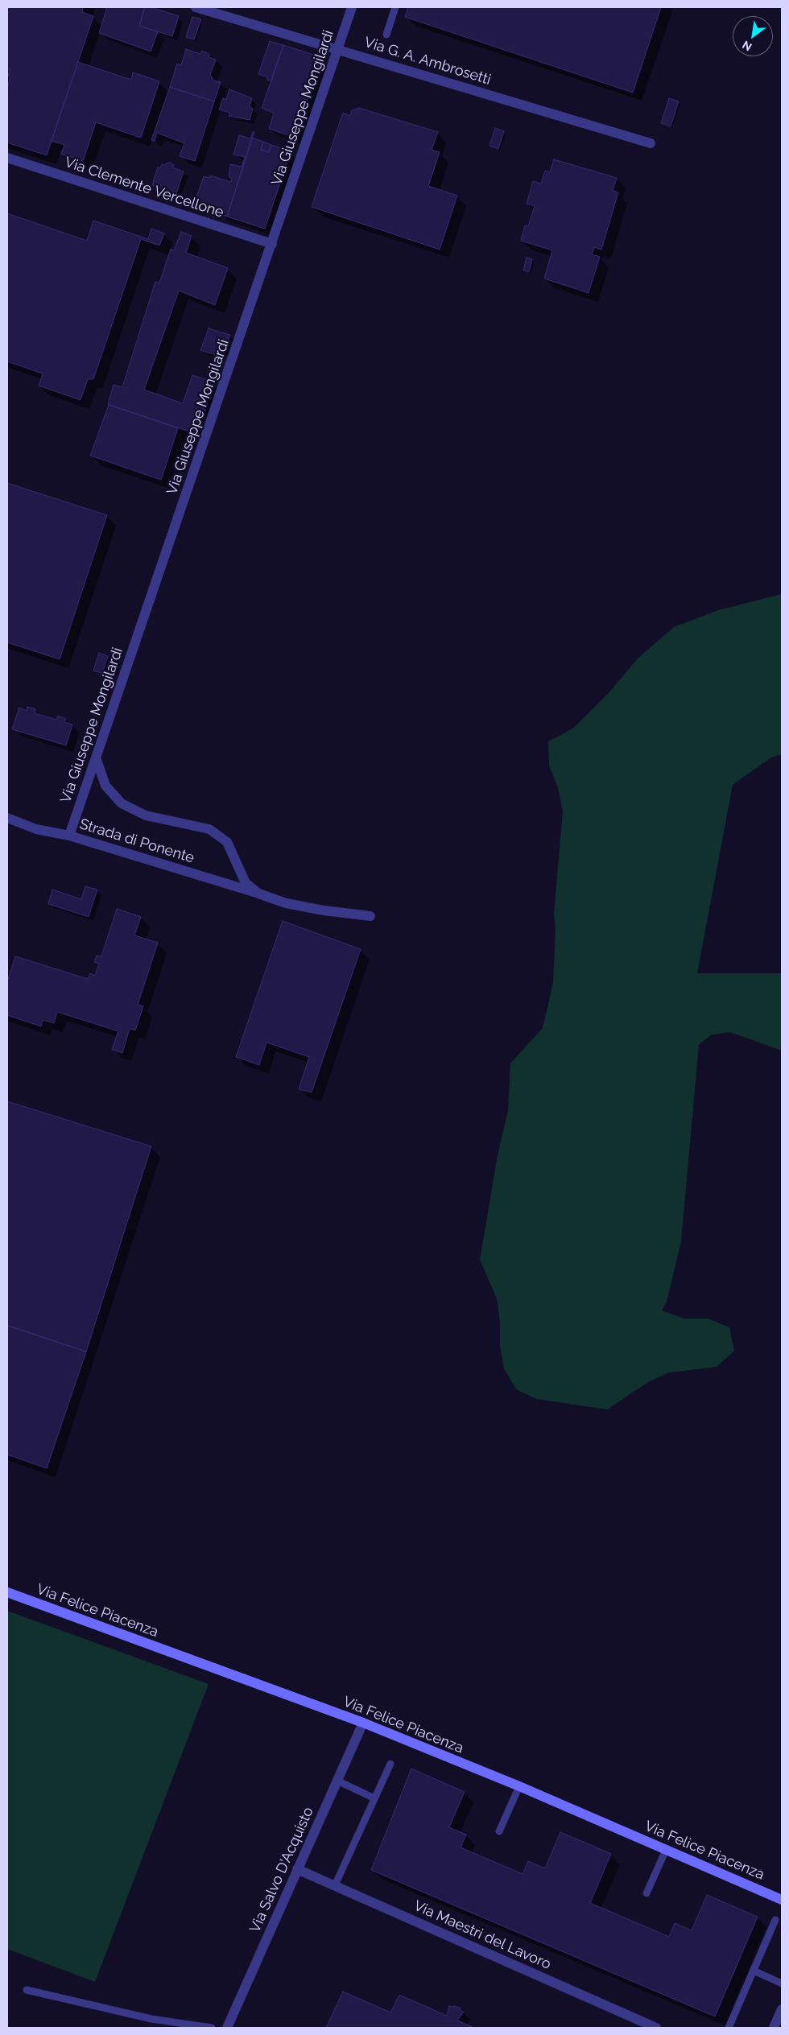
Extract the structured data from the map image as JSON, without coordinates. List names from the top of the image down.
{
  "streets": {
    "street": [
      "Via G. A. Ambrosetti",
      "Via Giuseppe Mongilardi",
      "Via Clemente Vercellone",
      "Strada di Ponente",
      "Via Felice Piacenza",
      "Via Salvo D'Acquisto",
      "Via Maestri del Lavoro"
    ]
  },
  "crossings": [
    ["Via G. A. Ambrosetti", "Via Giuseppe Mongilardi"],
    ["Via Giuseppe Mongilardi", "Via Clemente Vercellone"],
    ["Via Giuseppe Mongilardi", "Strada di Ponente"],
    ["Via Felice Piacenza", "Via Salvo D'Acquisto"],
    ["Via Salvo D'Acquisto", "Via Maestri del Lavoro"]
  ],
  "north": "bottom left"
}
